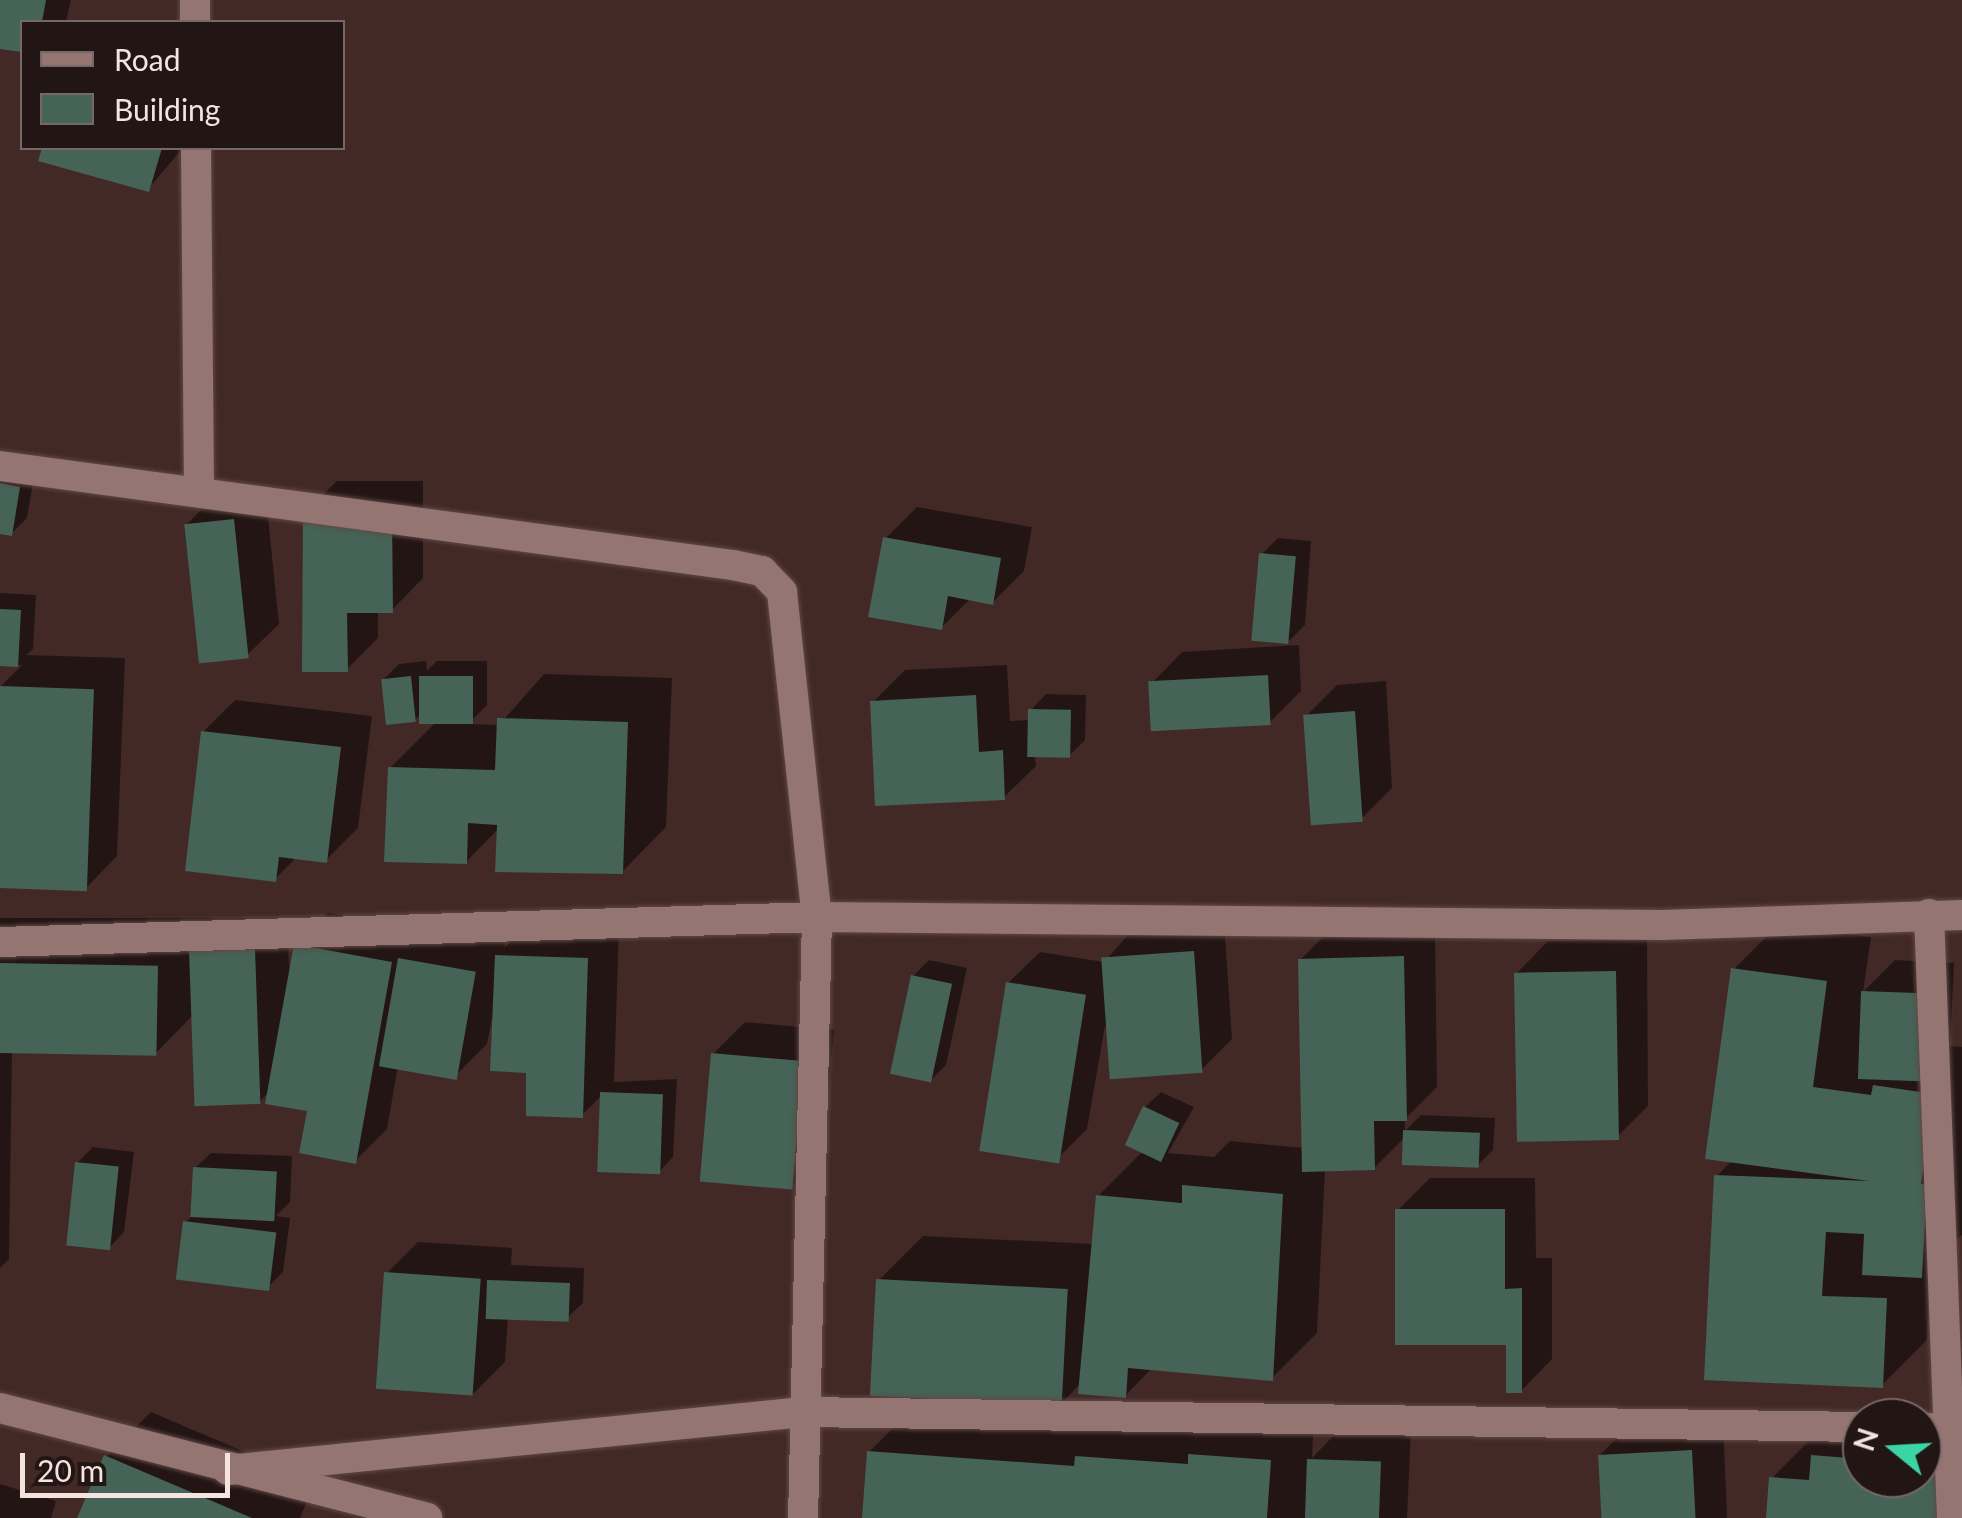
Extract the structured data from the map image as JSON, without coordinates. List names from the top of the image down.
{
  "legend": ["Road", "Building"],
  "scale_bar": "20 m",
  "north": "left"
}
